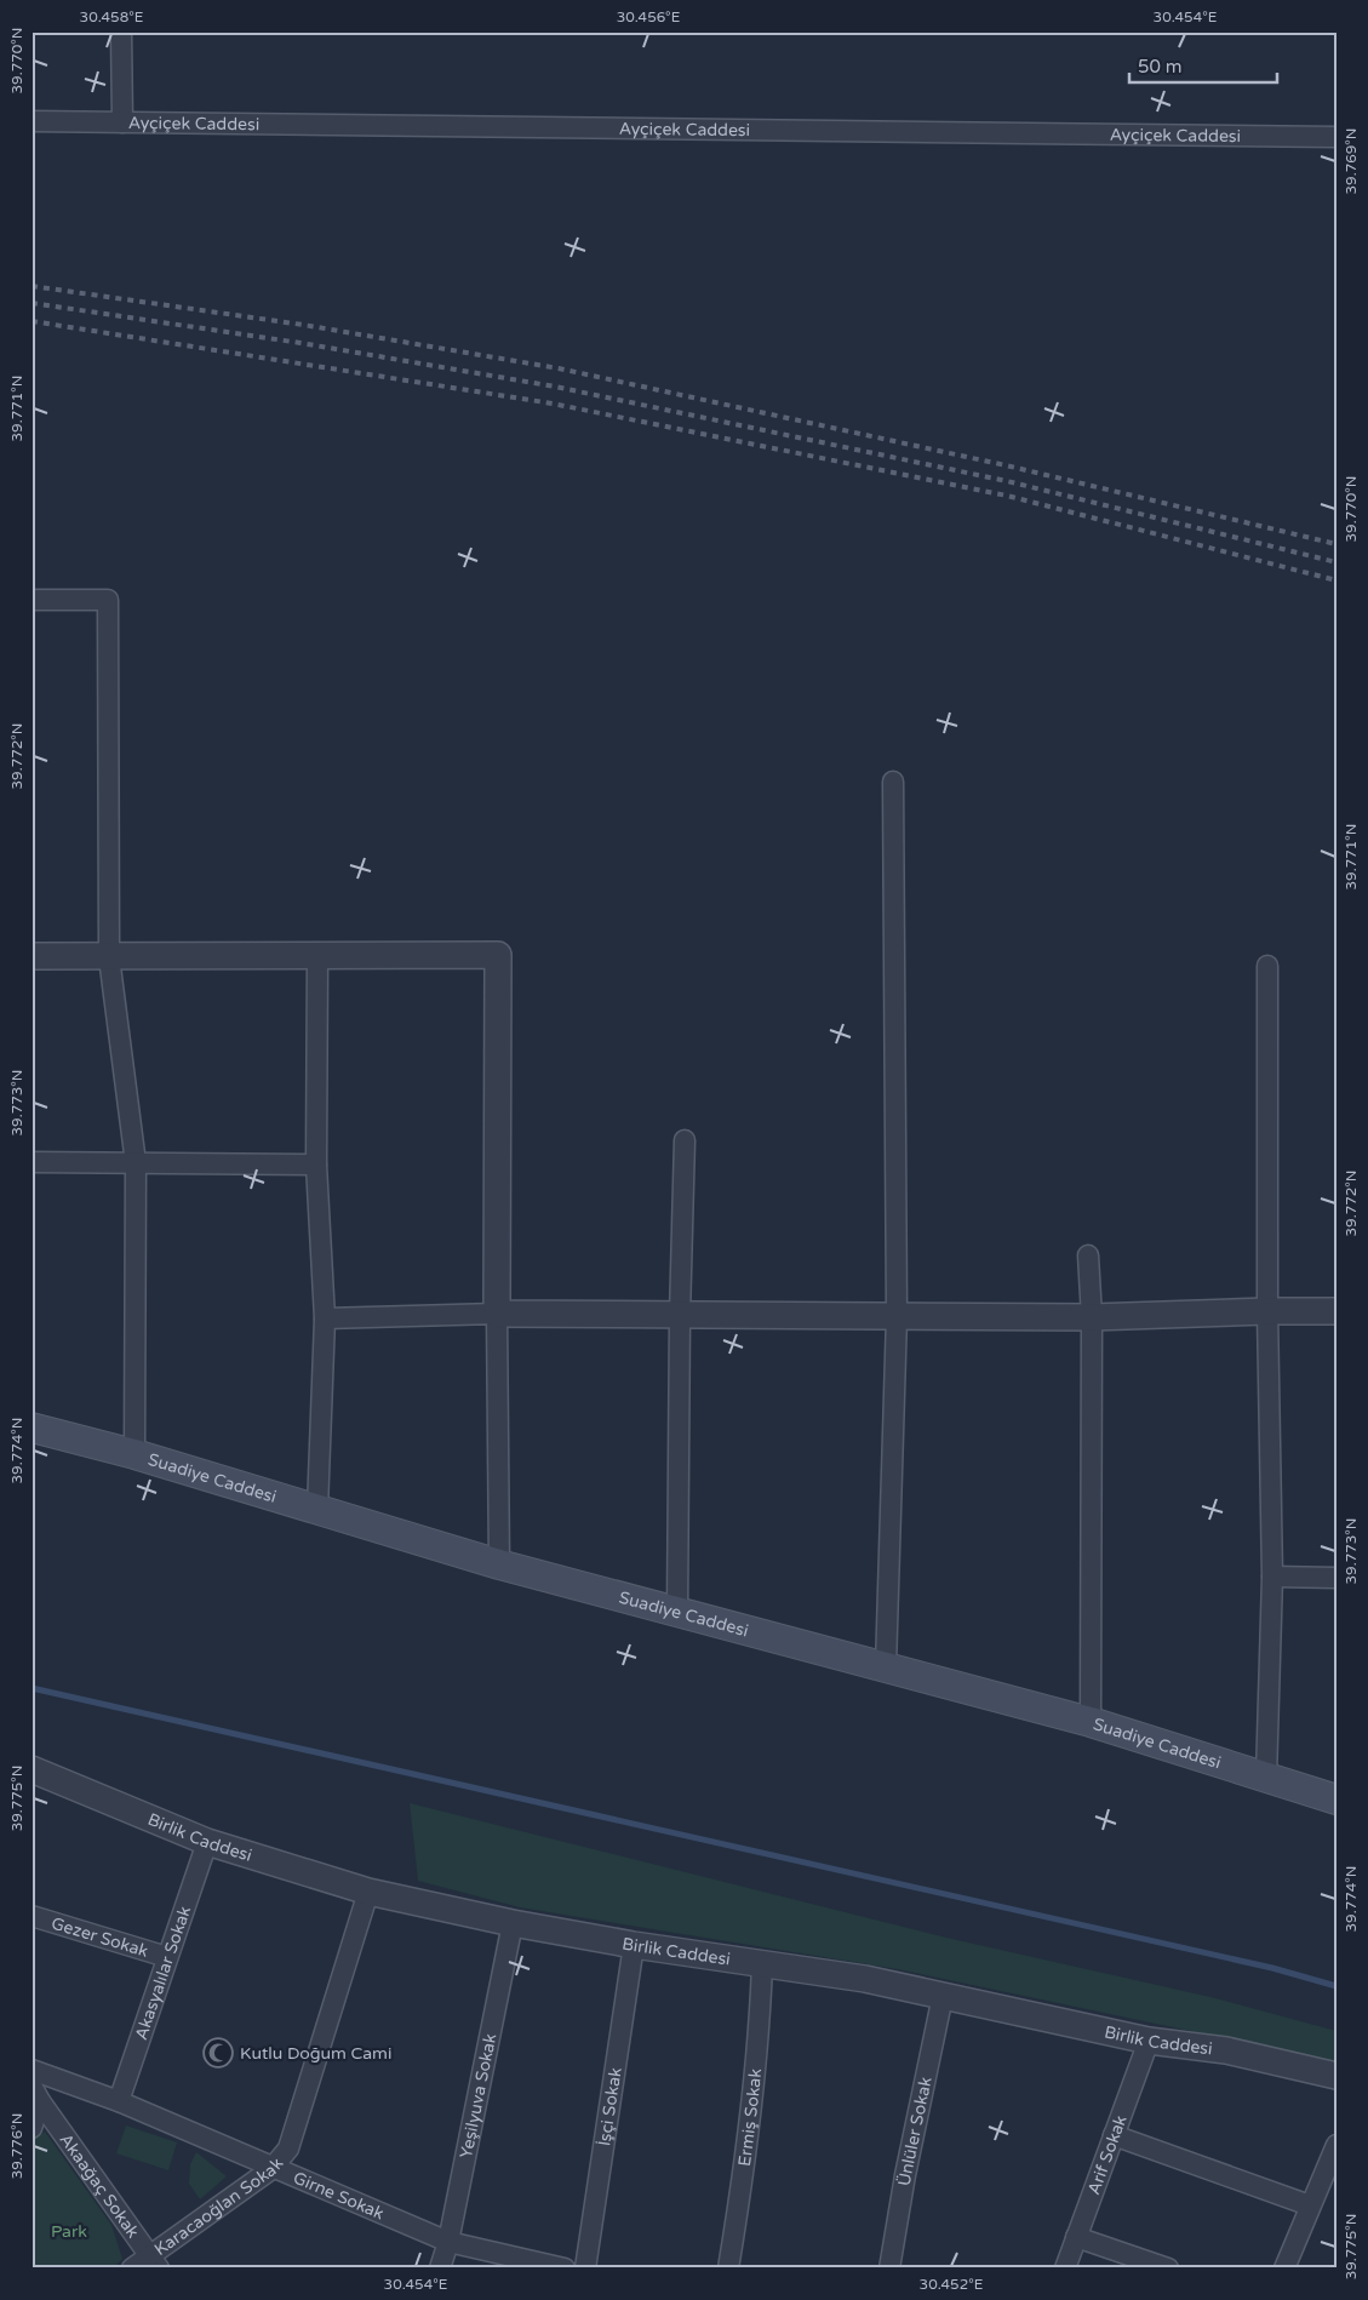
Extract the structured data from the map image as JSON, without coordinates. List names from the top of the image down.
{
  "streets": {
    "main road": ["Suadiye Caddesi"],
    "street": [
      "Ayçiçek Caddesi",
      "Birlik Caddesi",
      "Gezer Sokak",
      "Akasyalılar Sokak",
      "Yeşilyuva Sokak",
      "İşçi Sokak",
      "Ermiş Sokak",
      "Ünlüler Sokak",
      "Arif Sokak",
      "Akaağaç Sokak",
      "Girne Sokak",
      "Karacaoğlan Sokak"
    ]
  },
  "crossings": [
    ["Birlik Caddesi", "Akasyalılar Sokak"],
    ["Birlik Caddesi", "Yeşilyuva Sokak"],
    ["Birlik Caddesi", "İşçi Sokak"],
    ["Birlik Caddesi", "Ermiş Sokak"],
    ["Birlik Caddesi", "Ünlüler Sokak"],
    ["Birlik Caddesi", "Arif Sokak"],
    ["Birlik Caddesi", "Karacaoğlan Sokak"],
    ["Gezer Sokak", "Akasyalılar Sokak"],
    ["Akasyalılar Sokak", "Girne Sokak"],
    ["Yeşilyuva Sokak", "Girne Sokak"],
    ["Akaağaç Sokak", "Karacaoğlan Sokak"],
    ["Girne Sokak", "Karacaoğlan Sokak"]
  ],
  "parks": ["Park"],
  "places": {
    "mosque": ["Kutlu Doğum Cami"]
  },
  "scale_bar": "50 m",
  "coordinates": [
    "30.458°E",
    "30.456°E",
    "30.454°E",
    "39.770°N",
    "39.769°N",
    "39.771°N",
    "39.772°N",
    "39.773°N",
    "39.774°N",
    "39.775°N",
    "39.776°N",
    "30.452°E"
  ]
}
